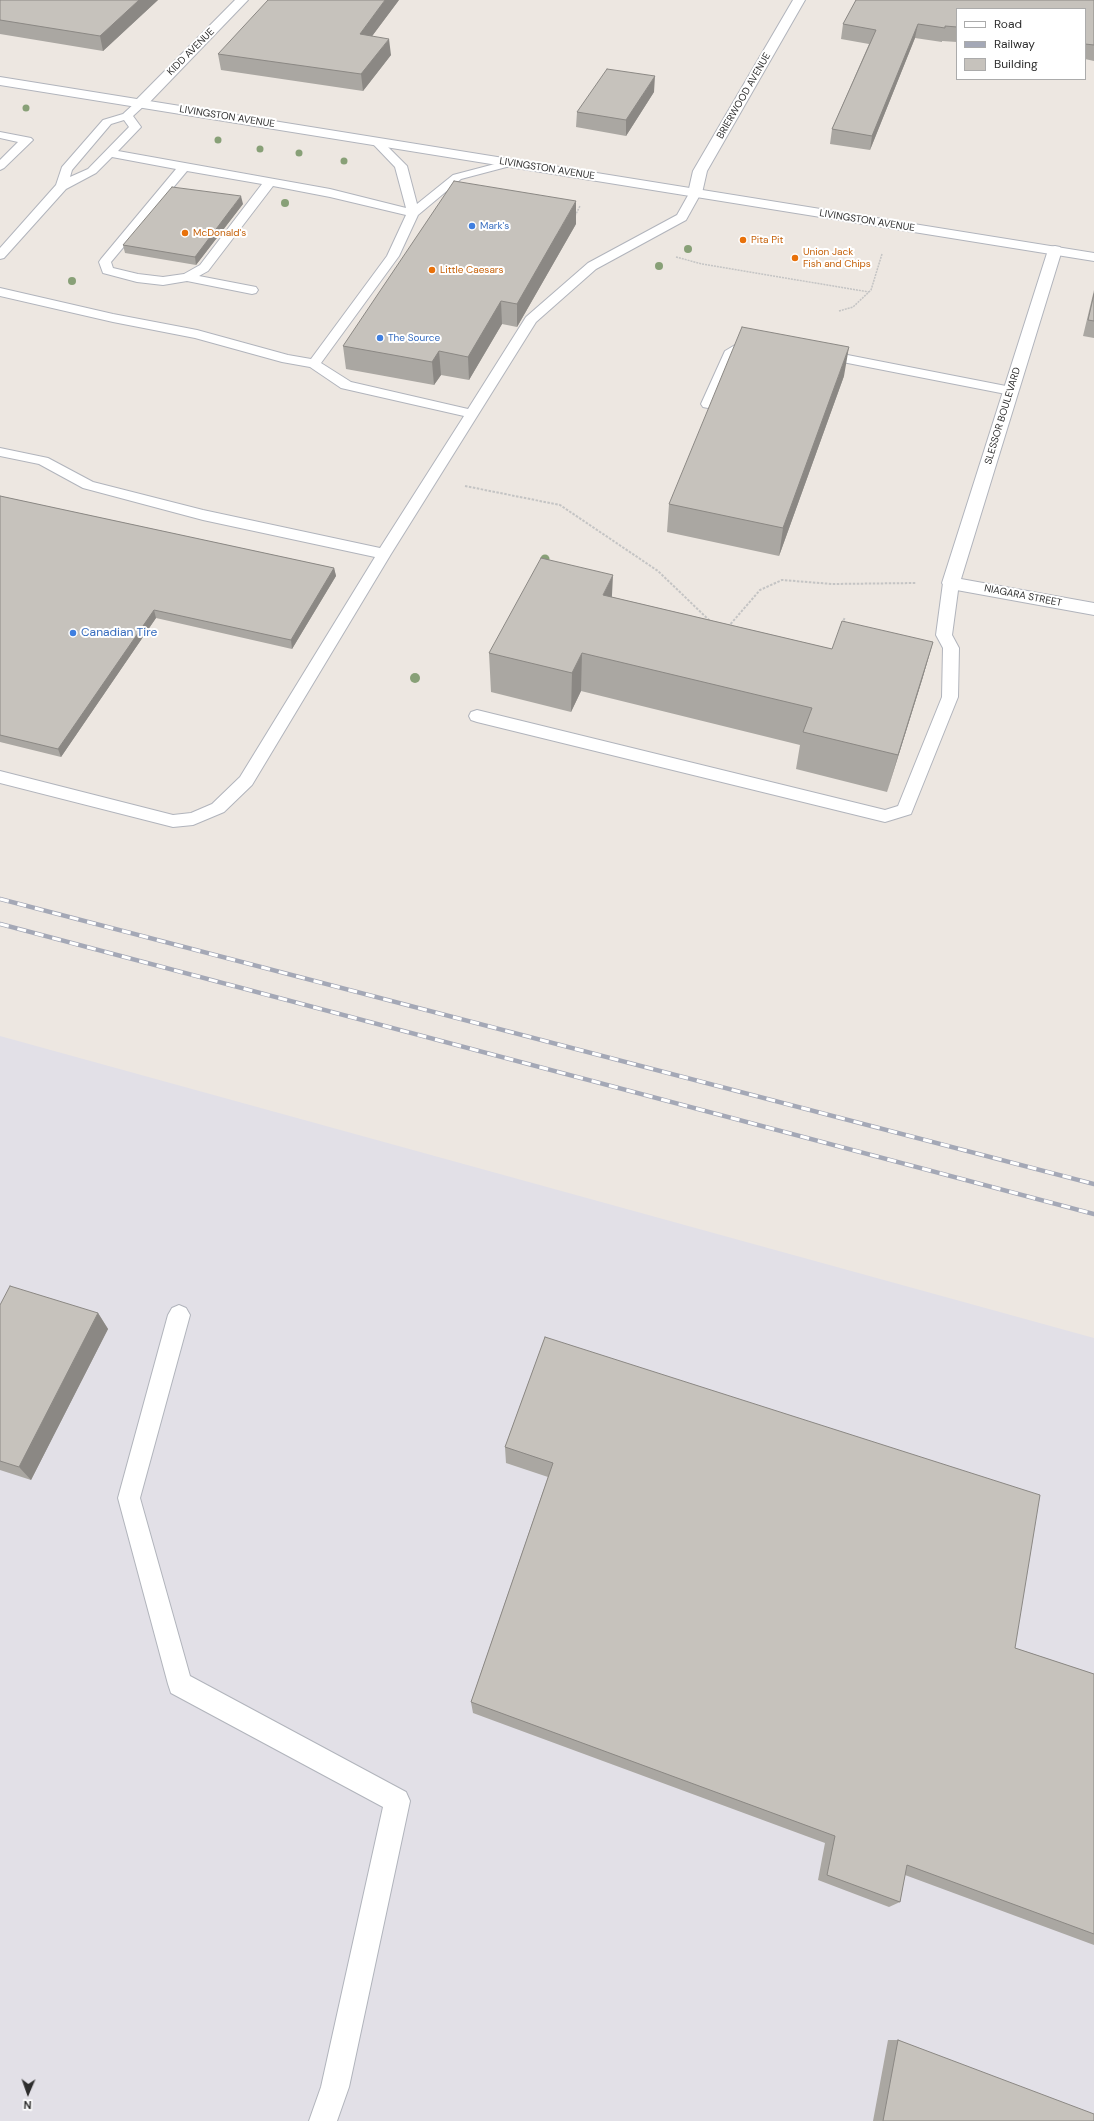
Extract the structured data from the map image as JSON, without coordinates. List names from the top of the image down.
{
  "streets": {
    "street": [
      "KIDD AVENUE",
      "BRIERWOOD AVENUE",
      "LIVINGSTON AVENUE",
      "SLESSOR BOULEVARD",
      "NIAGARA STREET"
    ]
  },
  "crossings": [
    ["KIDD AVENUE", "LIVINGSTON AVENUE"],
    ["BRIERWOOD AVENUE", "LIVINGSTON AVENUE"],
    ["LIVINGSTON AVENUE", "SLESSOR BOULEVARD"],
    ["SLESSOR BOULEVARD", "NIAGARA STREET"]
  ],
  "places": [
    "Mark's",
    "McDonald's",
    "Pita Pit",
    "Union Jack Fish and Chips",
    "Little Caesars",
    "The Source",
    "Canadian Tire"
  ],
  "legend": ["Road", "Railway", "Building"],
  "north": "bottom"
}
